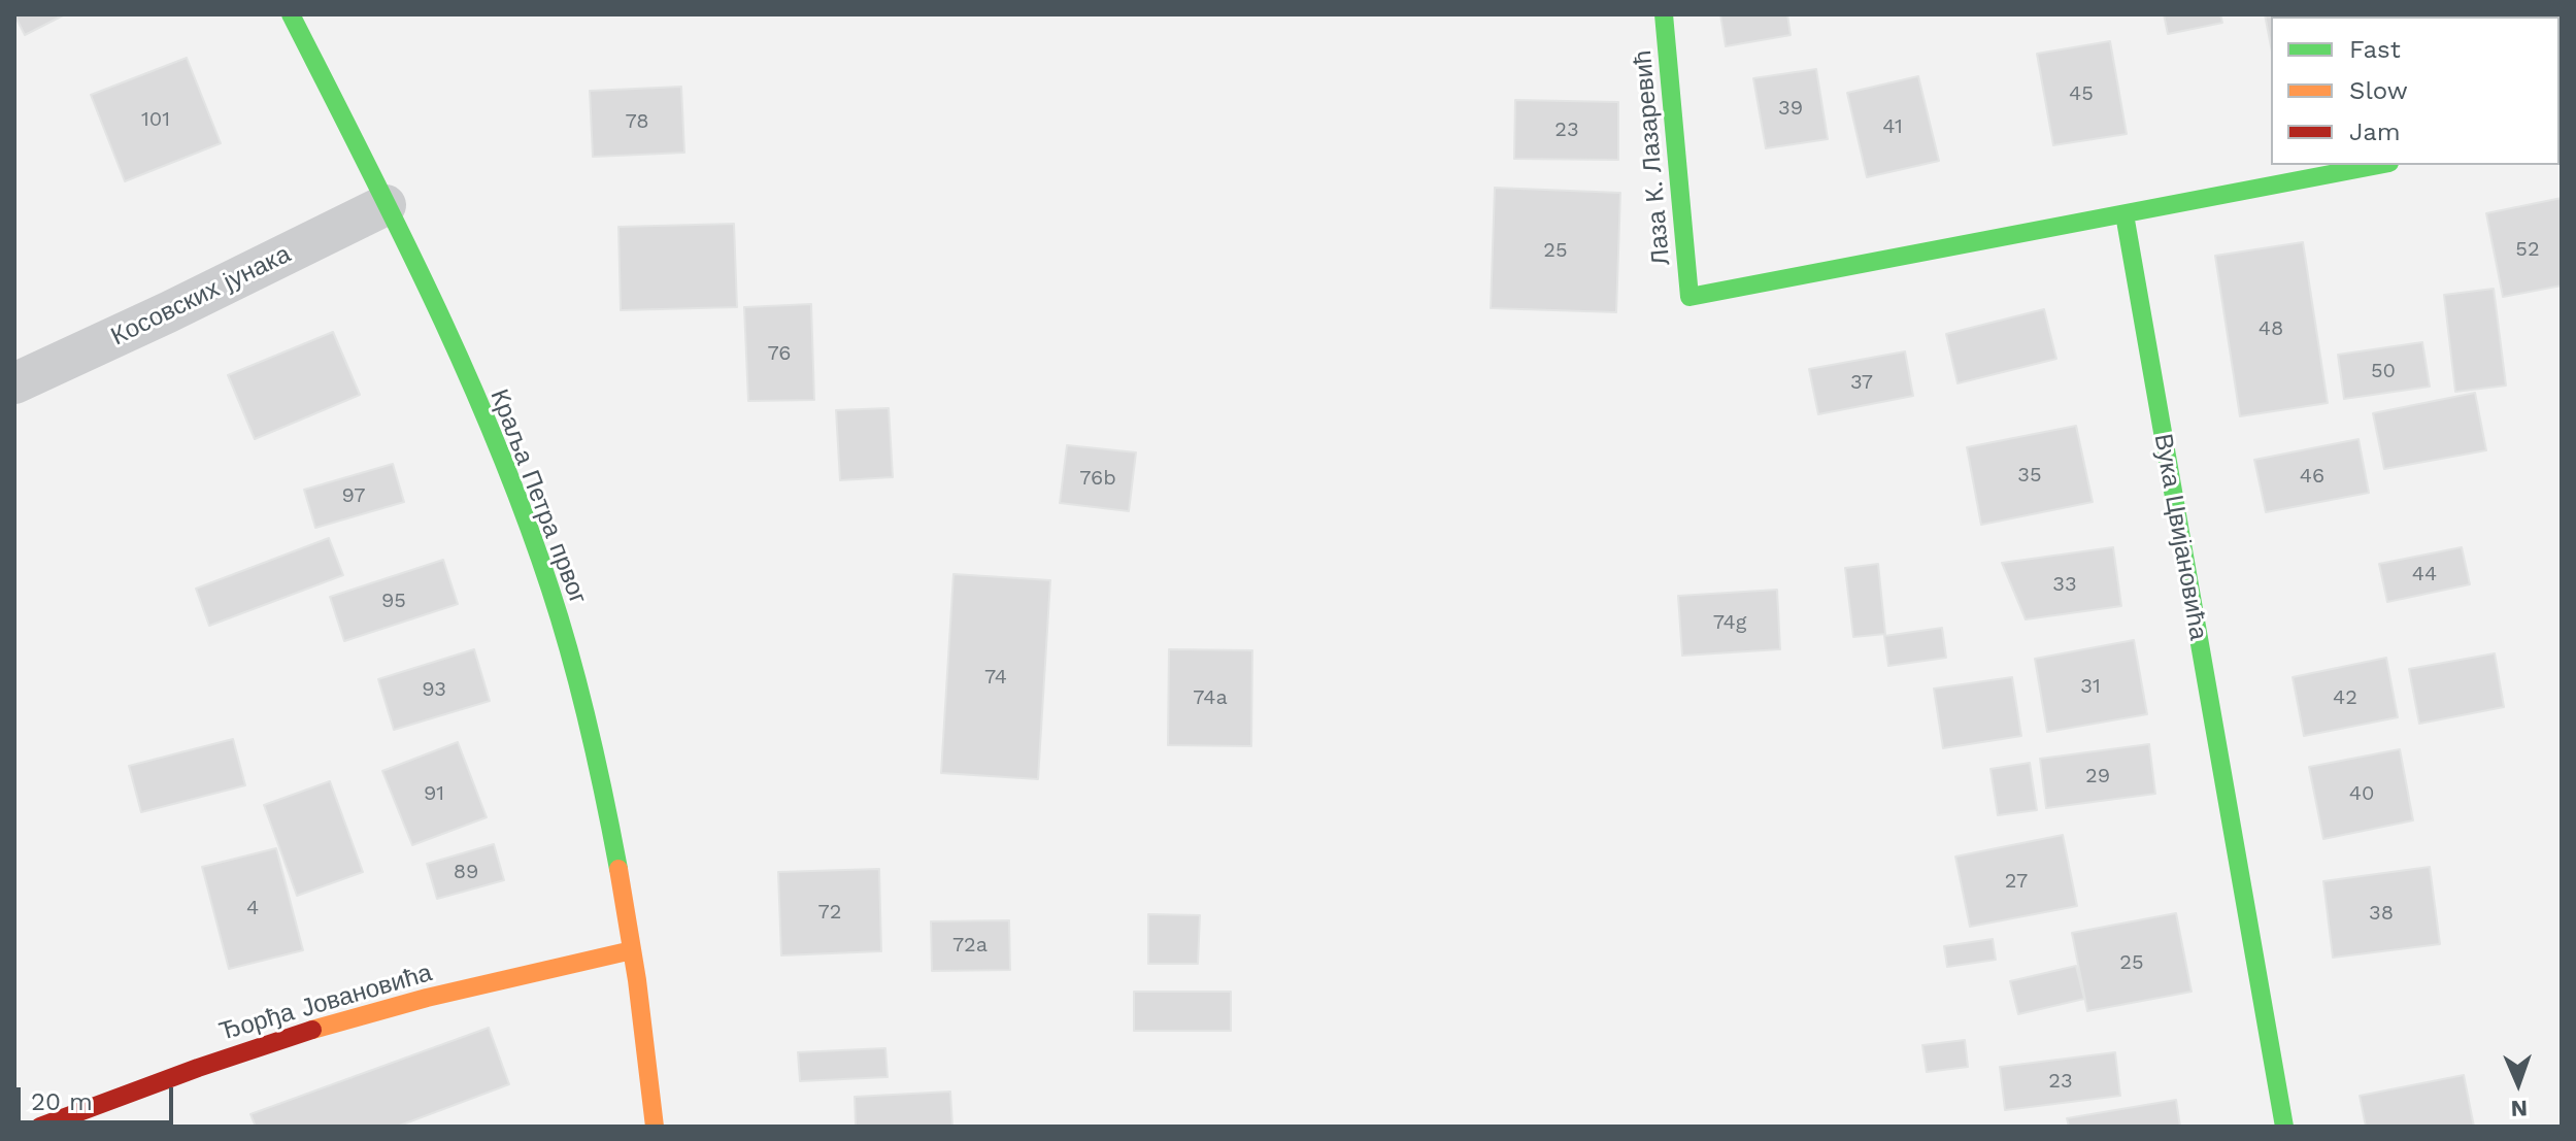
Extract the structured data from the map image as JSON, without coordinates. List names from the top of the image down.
{
  "streets": {
    "street": [
      "Лаза К. Лазаревић",
      "Косовских јунака",
      "Краља Петра првог",
      "Вука Цвијановића",
      "Ђорђа Јовановића"
    ]
  },
  "crossings": [
    ["Лаза К. Лазаревић", "Вука Цвијановића"],
    ["Косовских јунака", "Краља Петра првог"],
    ["Краља Петра првог", "Ђорђа Јовановића"]
  ],
  "house_numbers": [
    "45",
    "39",
    "101",
    "78",
    "41",
    "23",
    "52",
    "25",
    "48",
    "76",
    "50",
    "37",
    "35",
    "46",
    "76b",
    "97",
    "44",
    "33",
    "95",
    "74g",
    "74",
    "31",
    "93",
    "74a",
    "42",
    "29",
    "91",
    "40",
    "89",
    "27",
    "4",
    "72",
    "38",
    "72a",
    "25",
    "23"
  ],
  "legend": ["Fast", "Slow", "Jam"],
  "scale_bar": "20 m",
  "north": "bottom"
}
